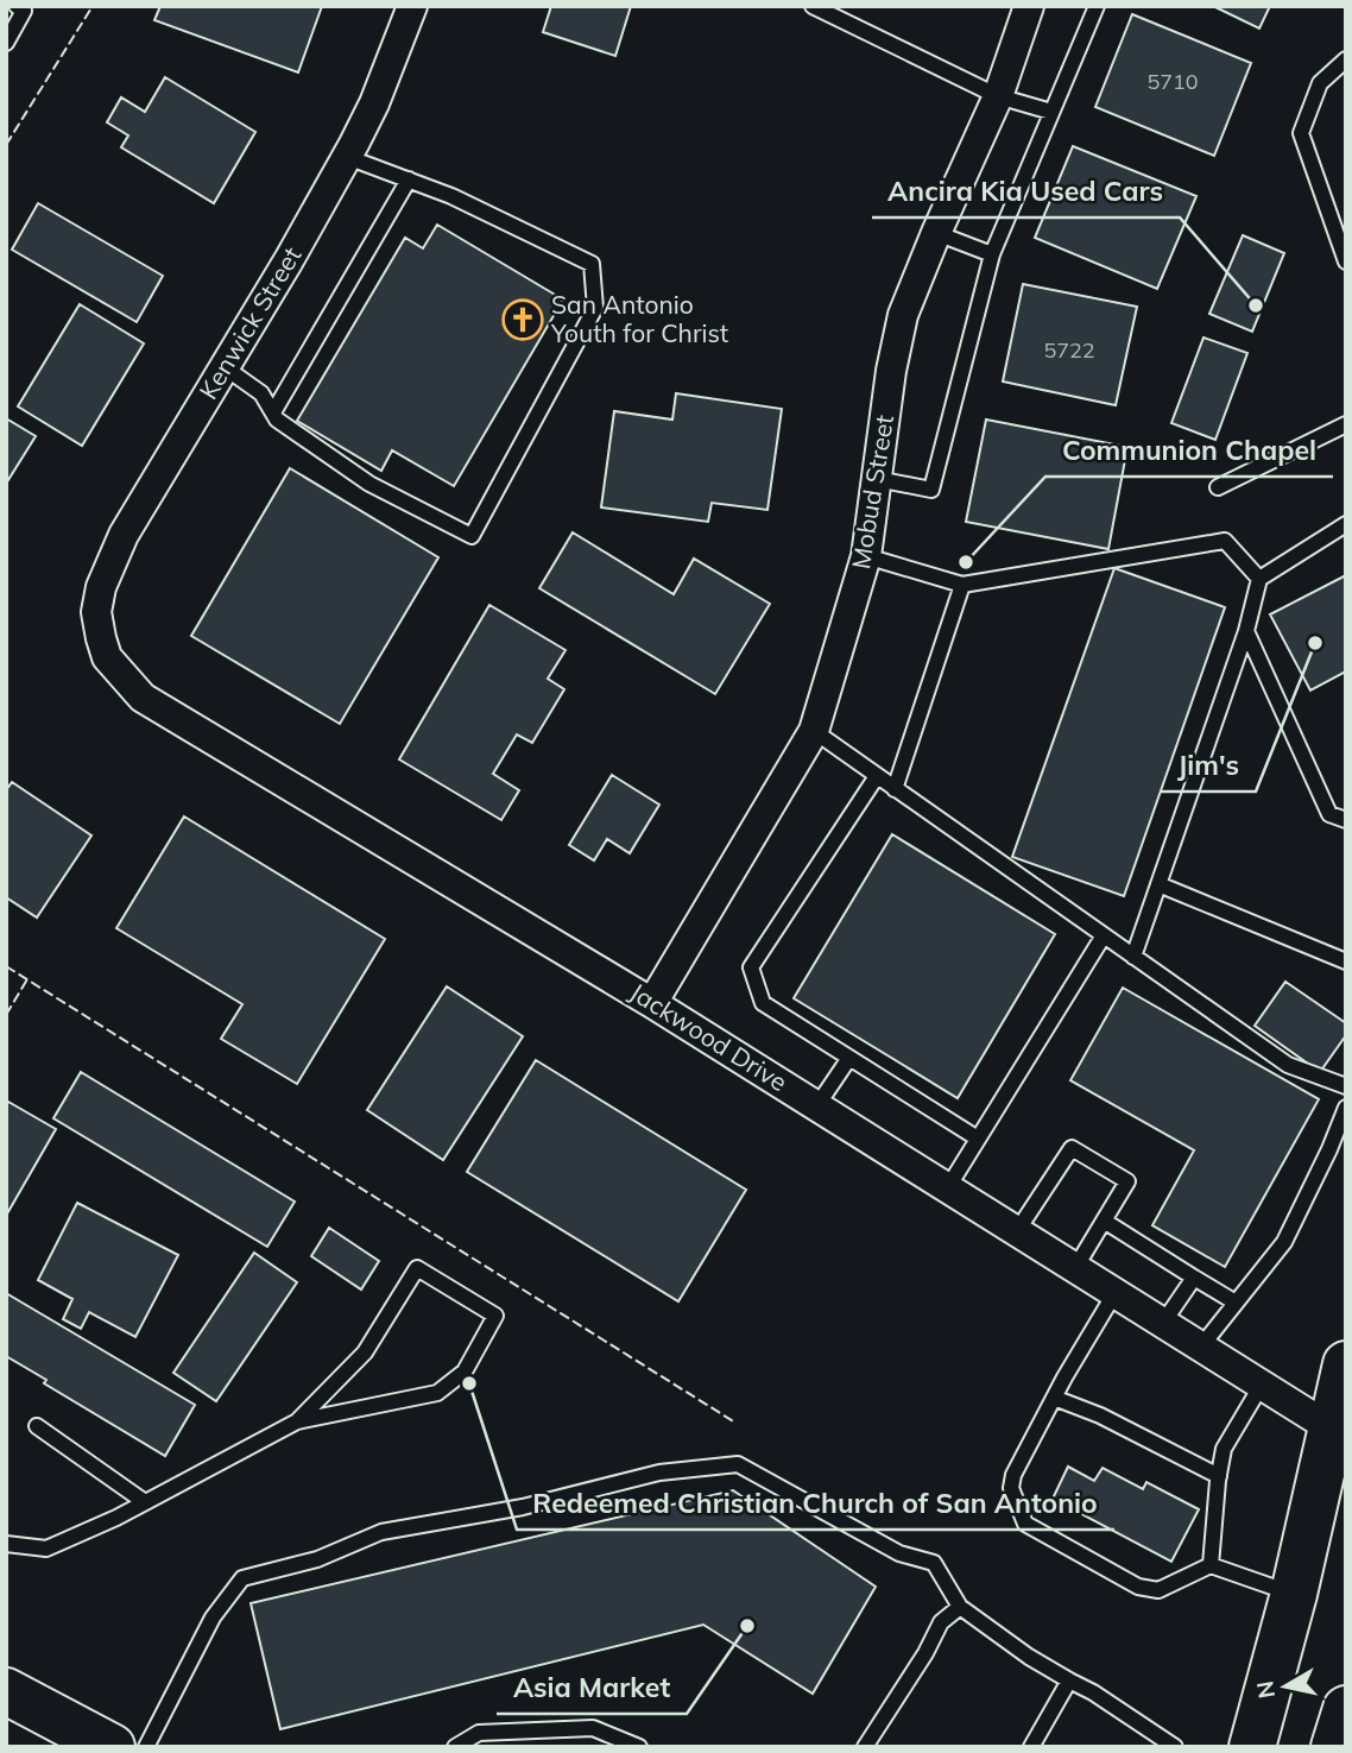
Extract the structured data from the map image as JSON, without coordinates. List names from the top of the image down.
{
  "streets": {
    "street": ["Kenwick Street", "Mobud Street", "Jackwood Drive"]
  },
  "crossings": [
    ["Kenwick Street", "Jackwood Drive"],
    ["Mobud Street", "Jackwood Drive"]
  ],
  "places": {
    "other": [
      "Ancira Kia Used Cars",
      "Communion Chapel",
      "Jim's",
      "Redeemed Christian Church of San Antonio",
      "Asia Market"
    ],
    "church": ["San Antonio Youth for Christ"]
  },
  "house_numbers": ["5710", "5722"],
  "north": "left"
}
